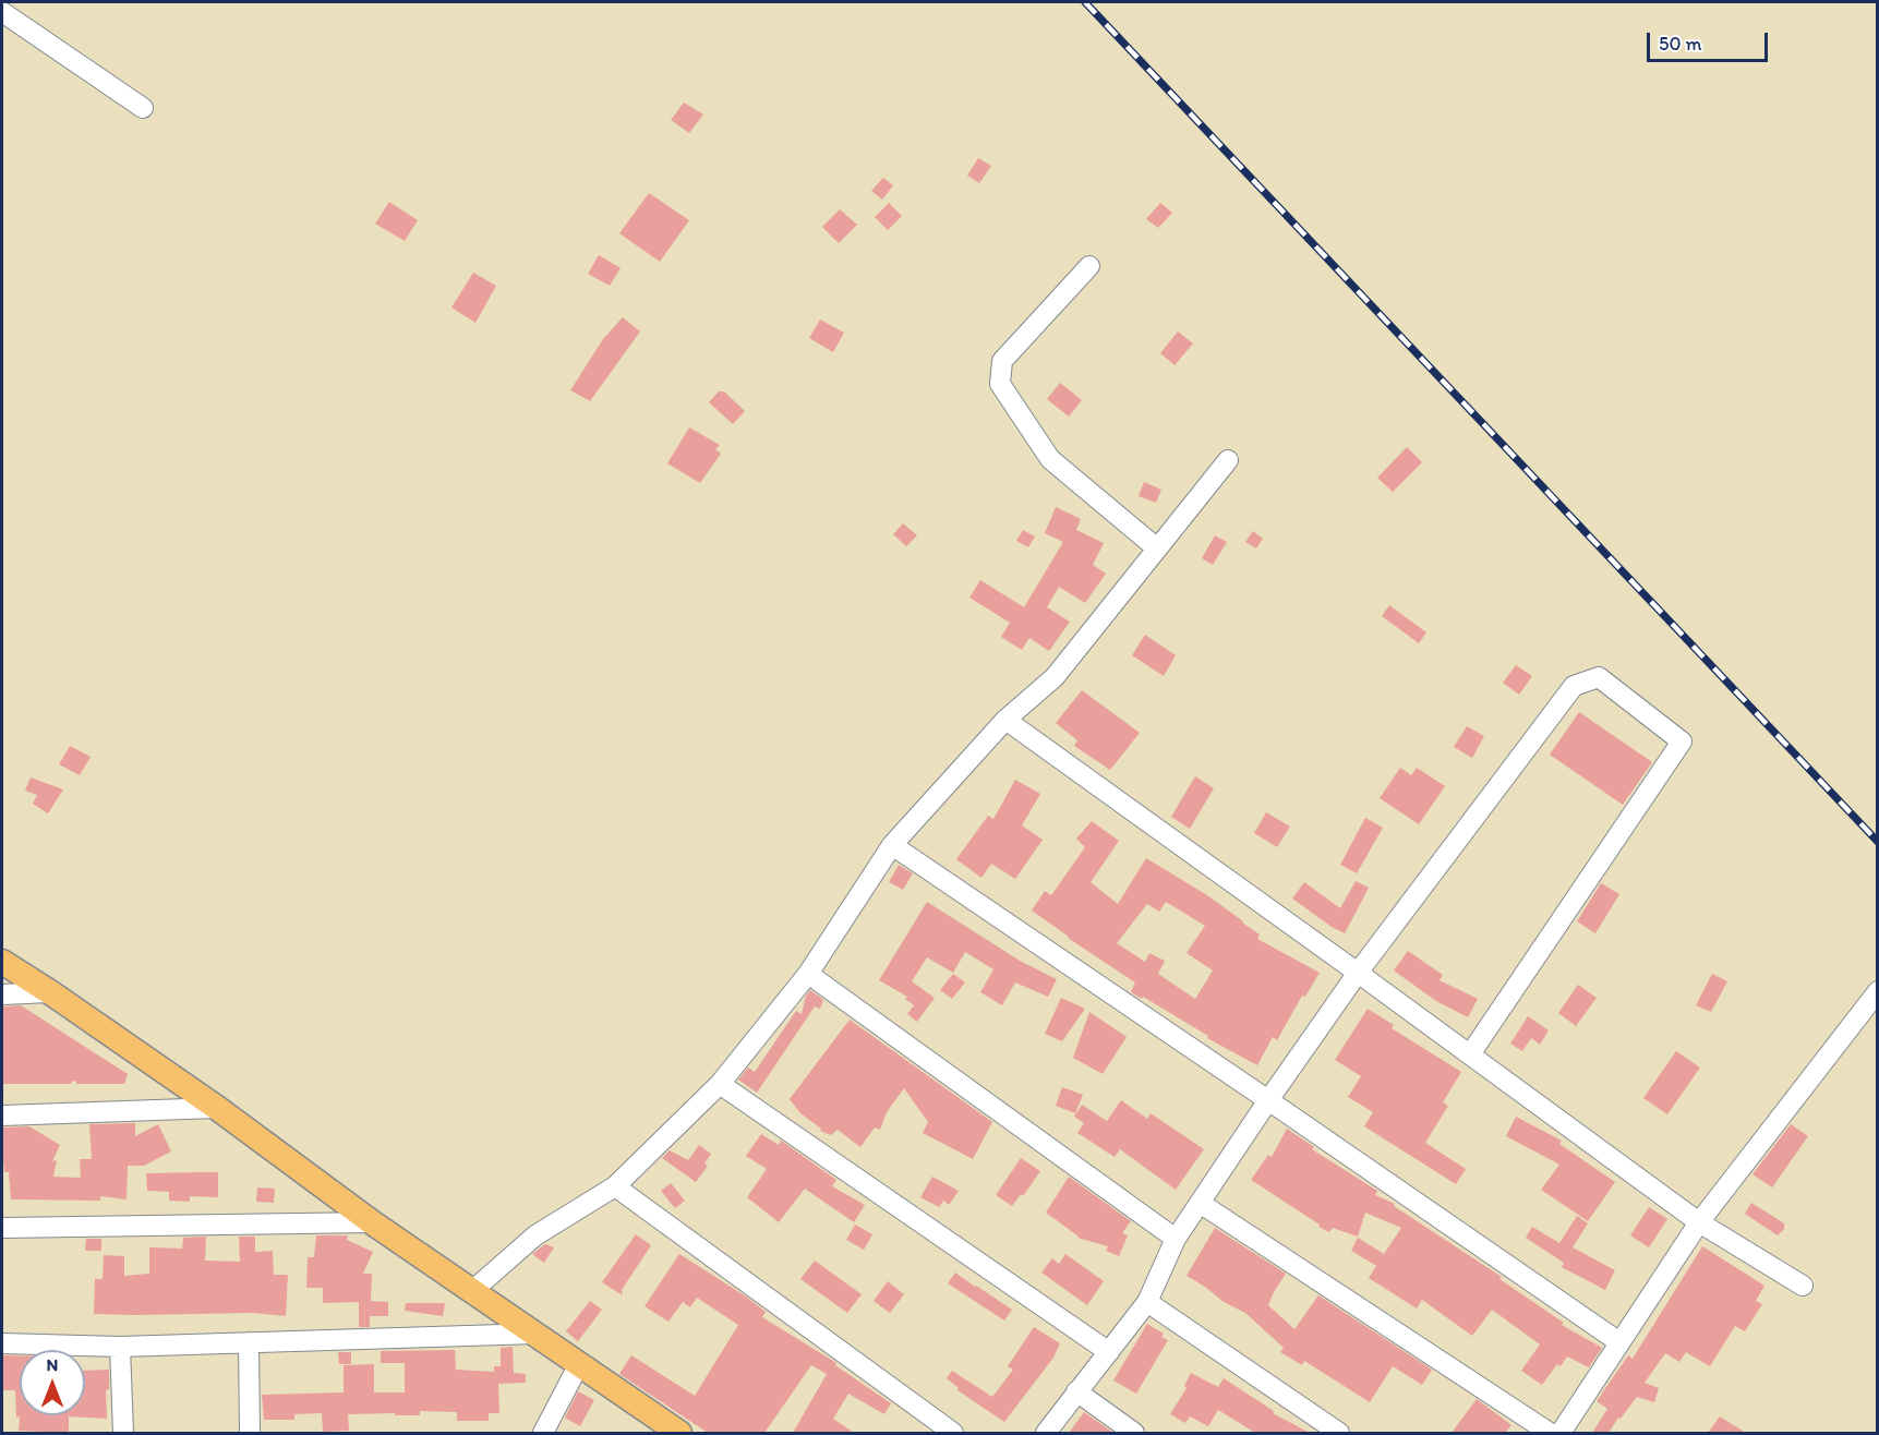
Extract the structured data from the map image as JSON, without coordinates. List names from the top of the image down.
{
  "scale_bar": "50 m",
  "north": "top"
}
